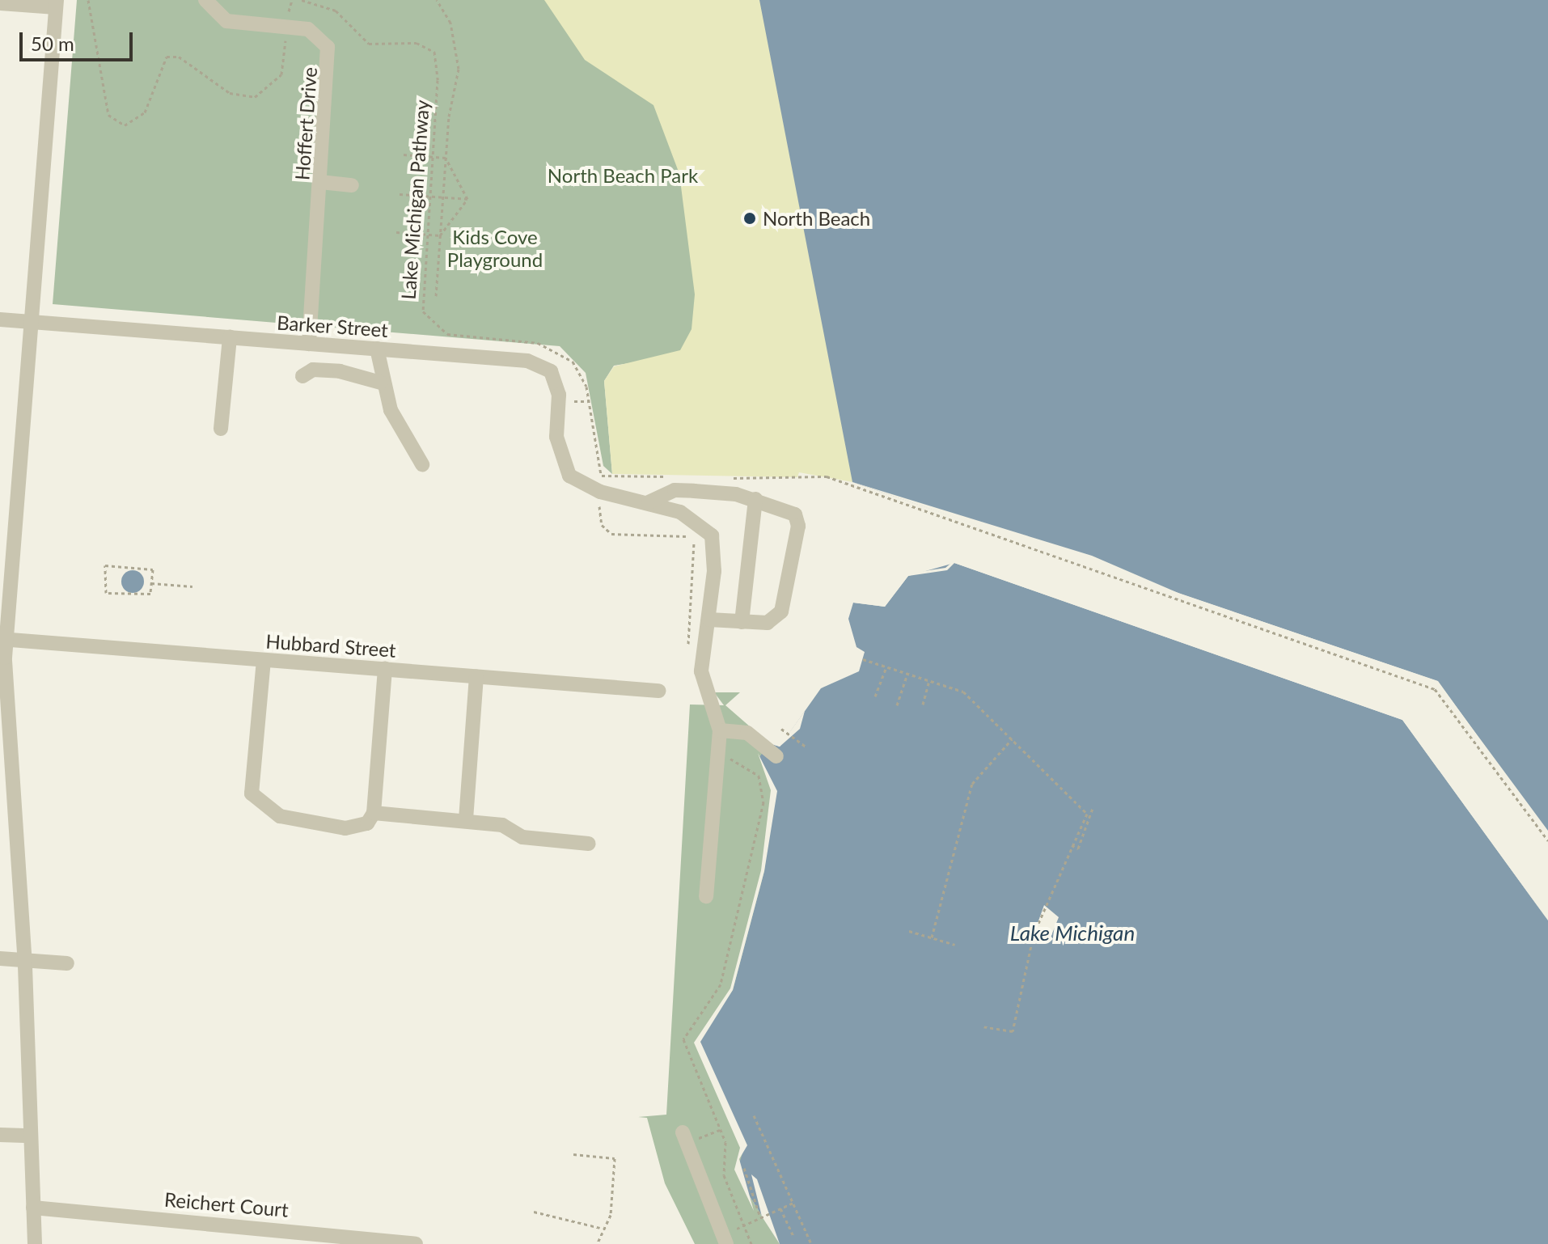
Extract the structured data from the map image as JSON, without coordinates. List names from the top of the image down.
{
  "streets": {
    "street": [
      "Hoffert Drive",
      "Barker Street",
      "Hubbard Street",
      "Reichert Court"
    ],
    "path": ["Lake Michigan Pathway"]
  },
  "crossings": [
    ["Hoffert Drive", "Barker Street"],
    ["Lake Michigan Pathway", "Barker Street"]
  ],
  "water": ["Lake Michigan"],
  "parks": ["North Beach Park", "Kids Cove Playground"],
  "places": ["North Beach"],
  "scale_bar": "50 m"
}
